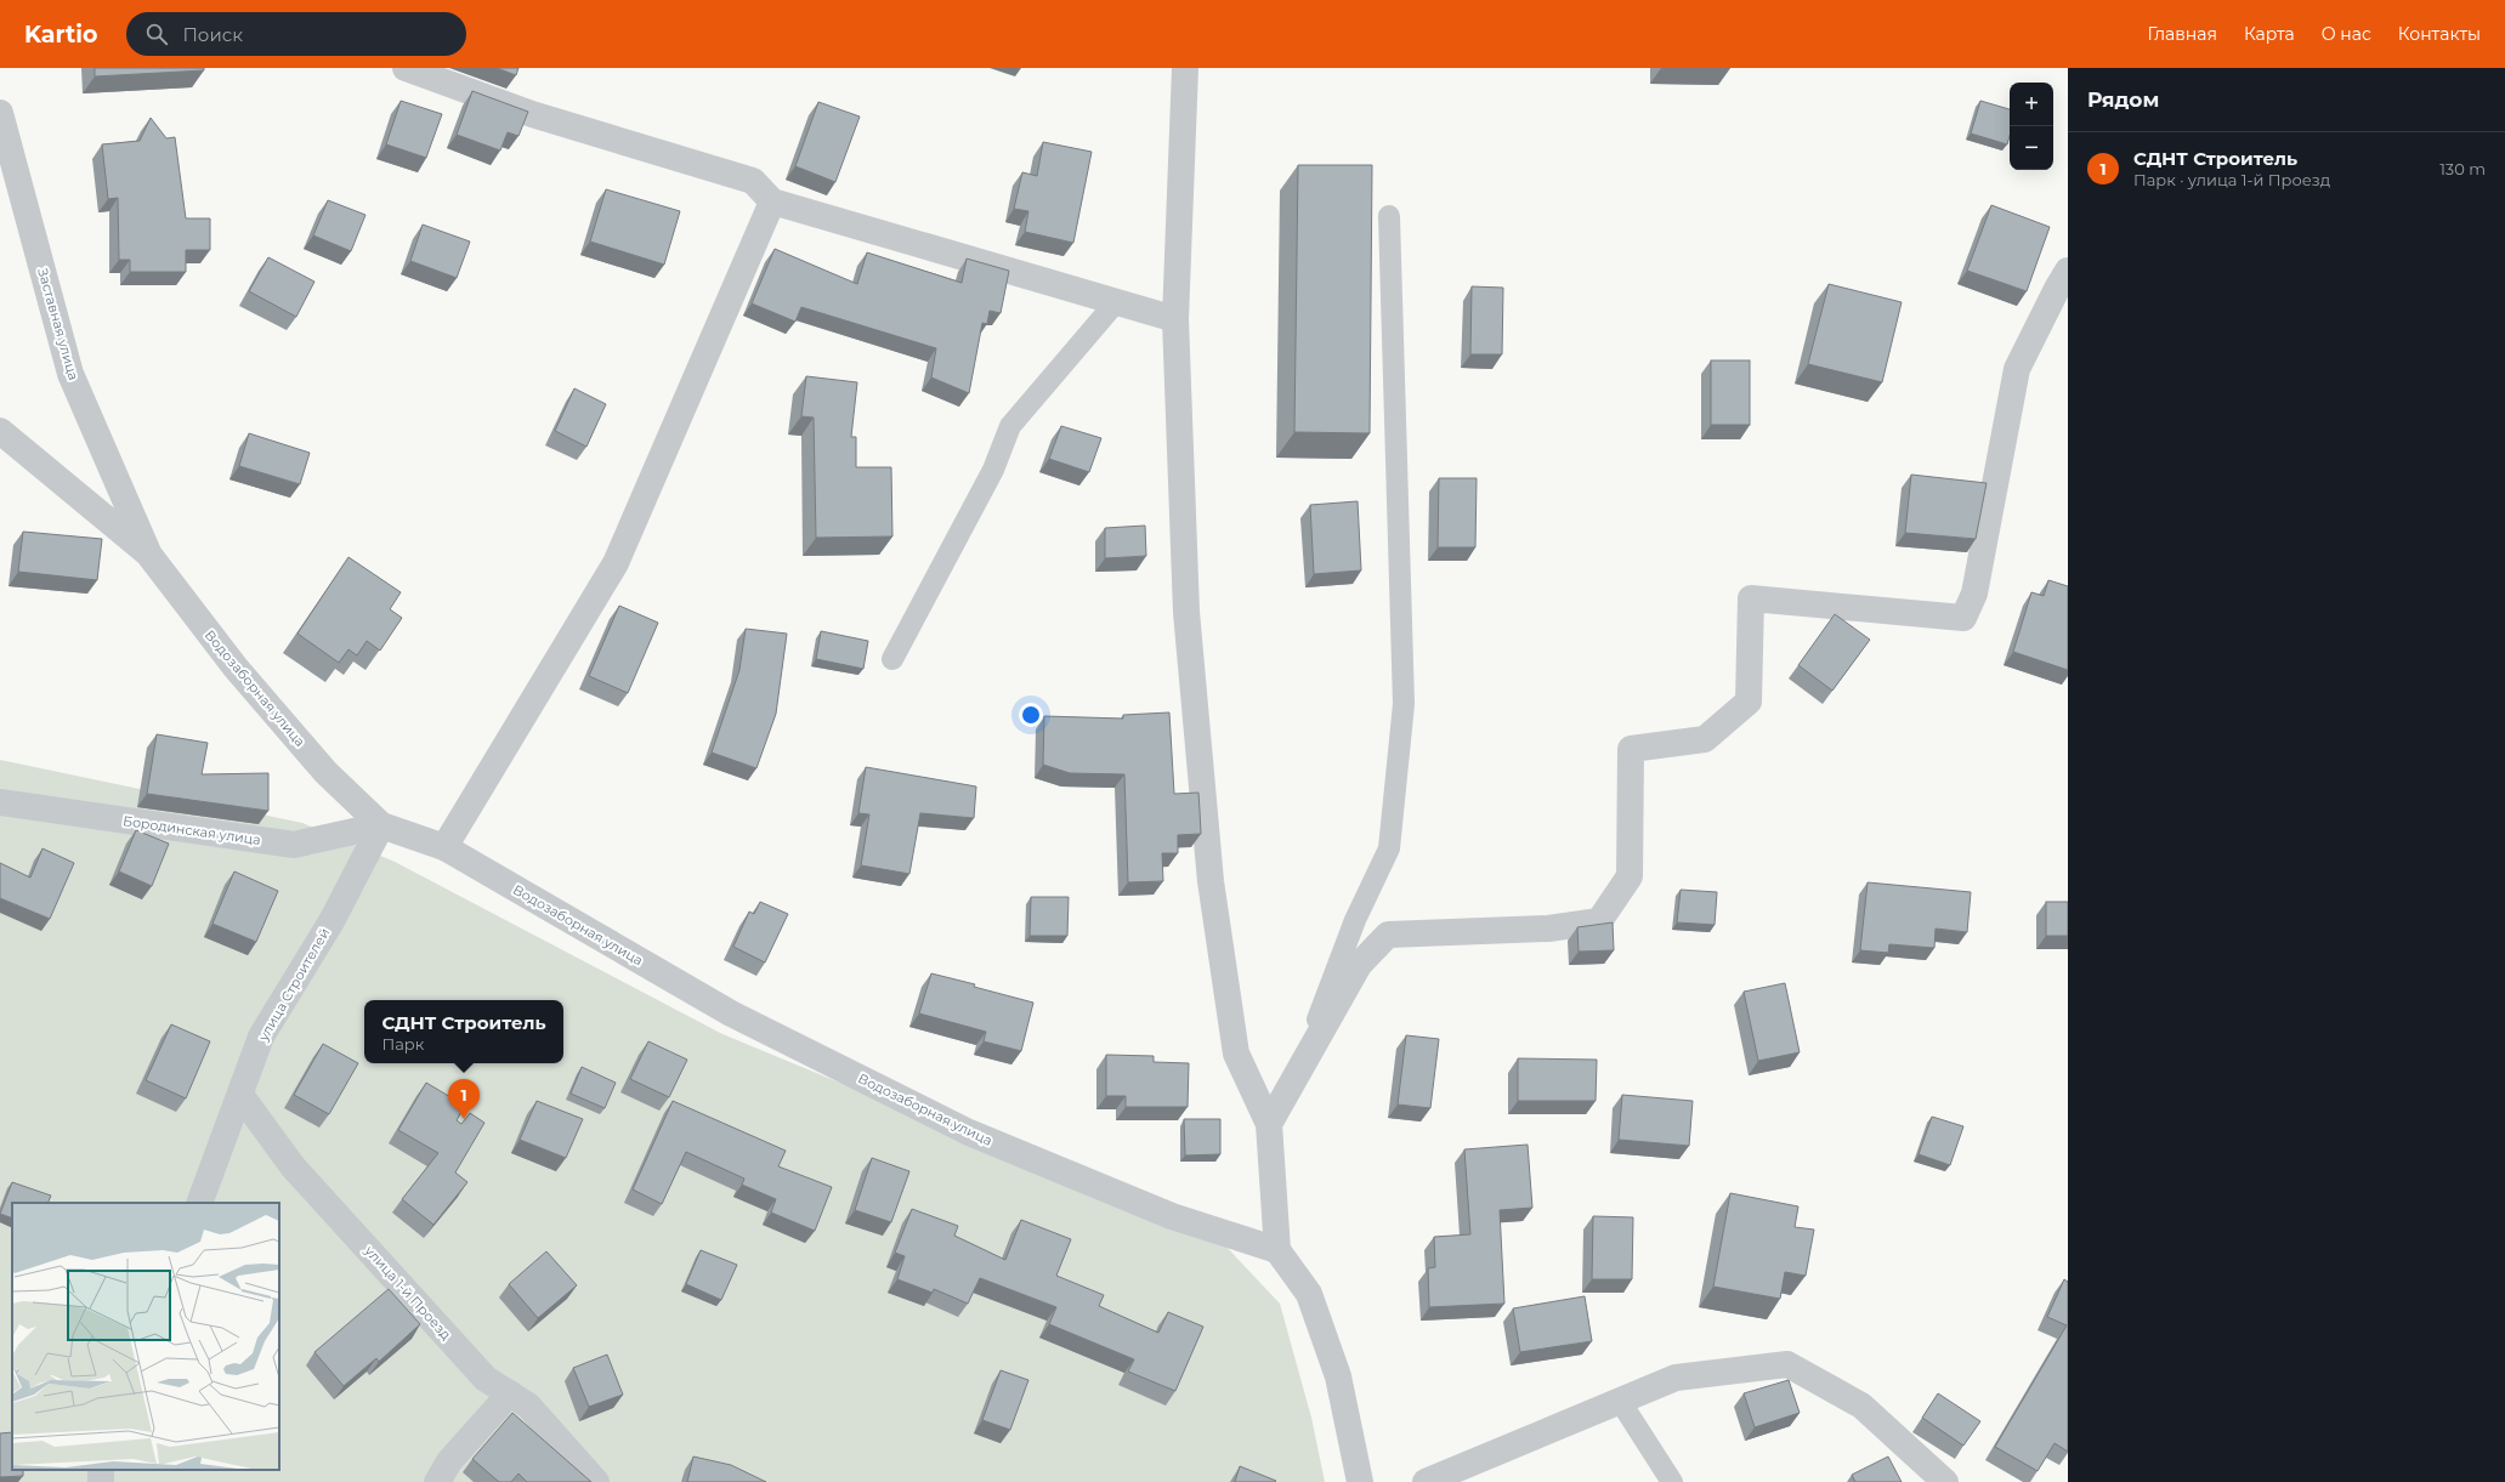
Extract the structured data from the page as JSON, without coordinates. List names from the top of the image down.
{
  "streets": {
    "street": [
      "Заставная улица",
      "Водозаборная улица",
      "Бородинская улица",
      "улица Строителей",
      "улица 1-й Проезд"
    ]
  },
  "crossings": [
    ["Заставная улица", "Водозаборная улица"],
    ["Водозаборная улица", "Бородинская улица"],
    ["Водозаборная улица", "улица Строителей"],
    ["Бородинская улица", "улица Строителей"],
    ["улица Строителей", "улица 1-й Проезд"]
  ],
  "page": {
    "header": "Kartio",
    "search": "Поиск",
    "nav": [
      "Главная",
      "Карта",
      "О нас",
      "Контакты"
    ],
    "heading": "Рядом",
    "map_buttons": ["+", "−"],
    "list": [
      {
        "mark": "1",
        "name": "СДНТ Строитель",
        "note": "Парк · улица 1-й Проезд",
        "value": "130 m"
      }
    ],
    "popup": ["СДНТ Строитель", "Парк"],
    "pins": "1"
  }
}
